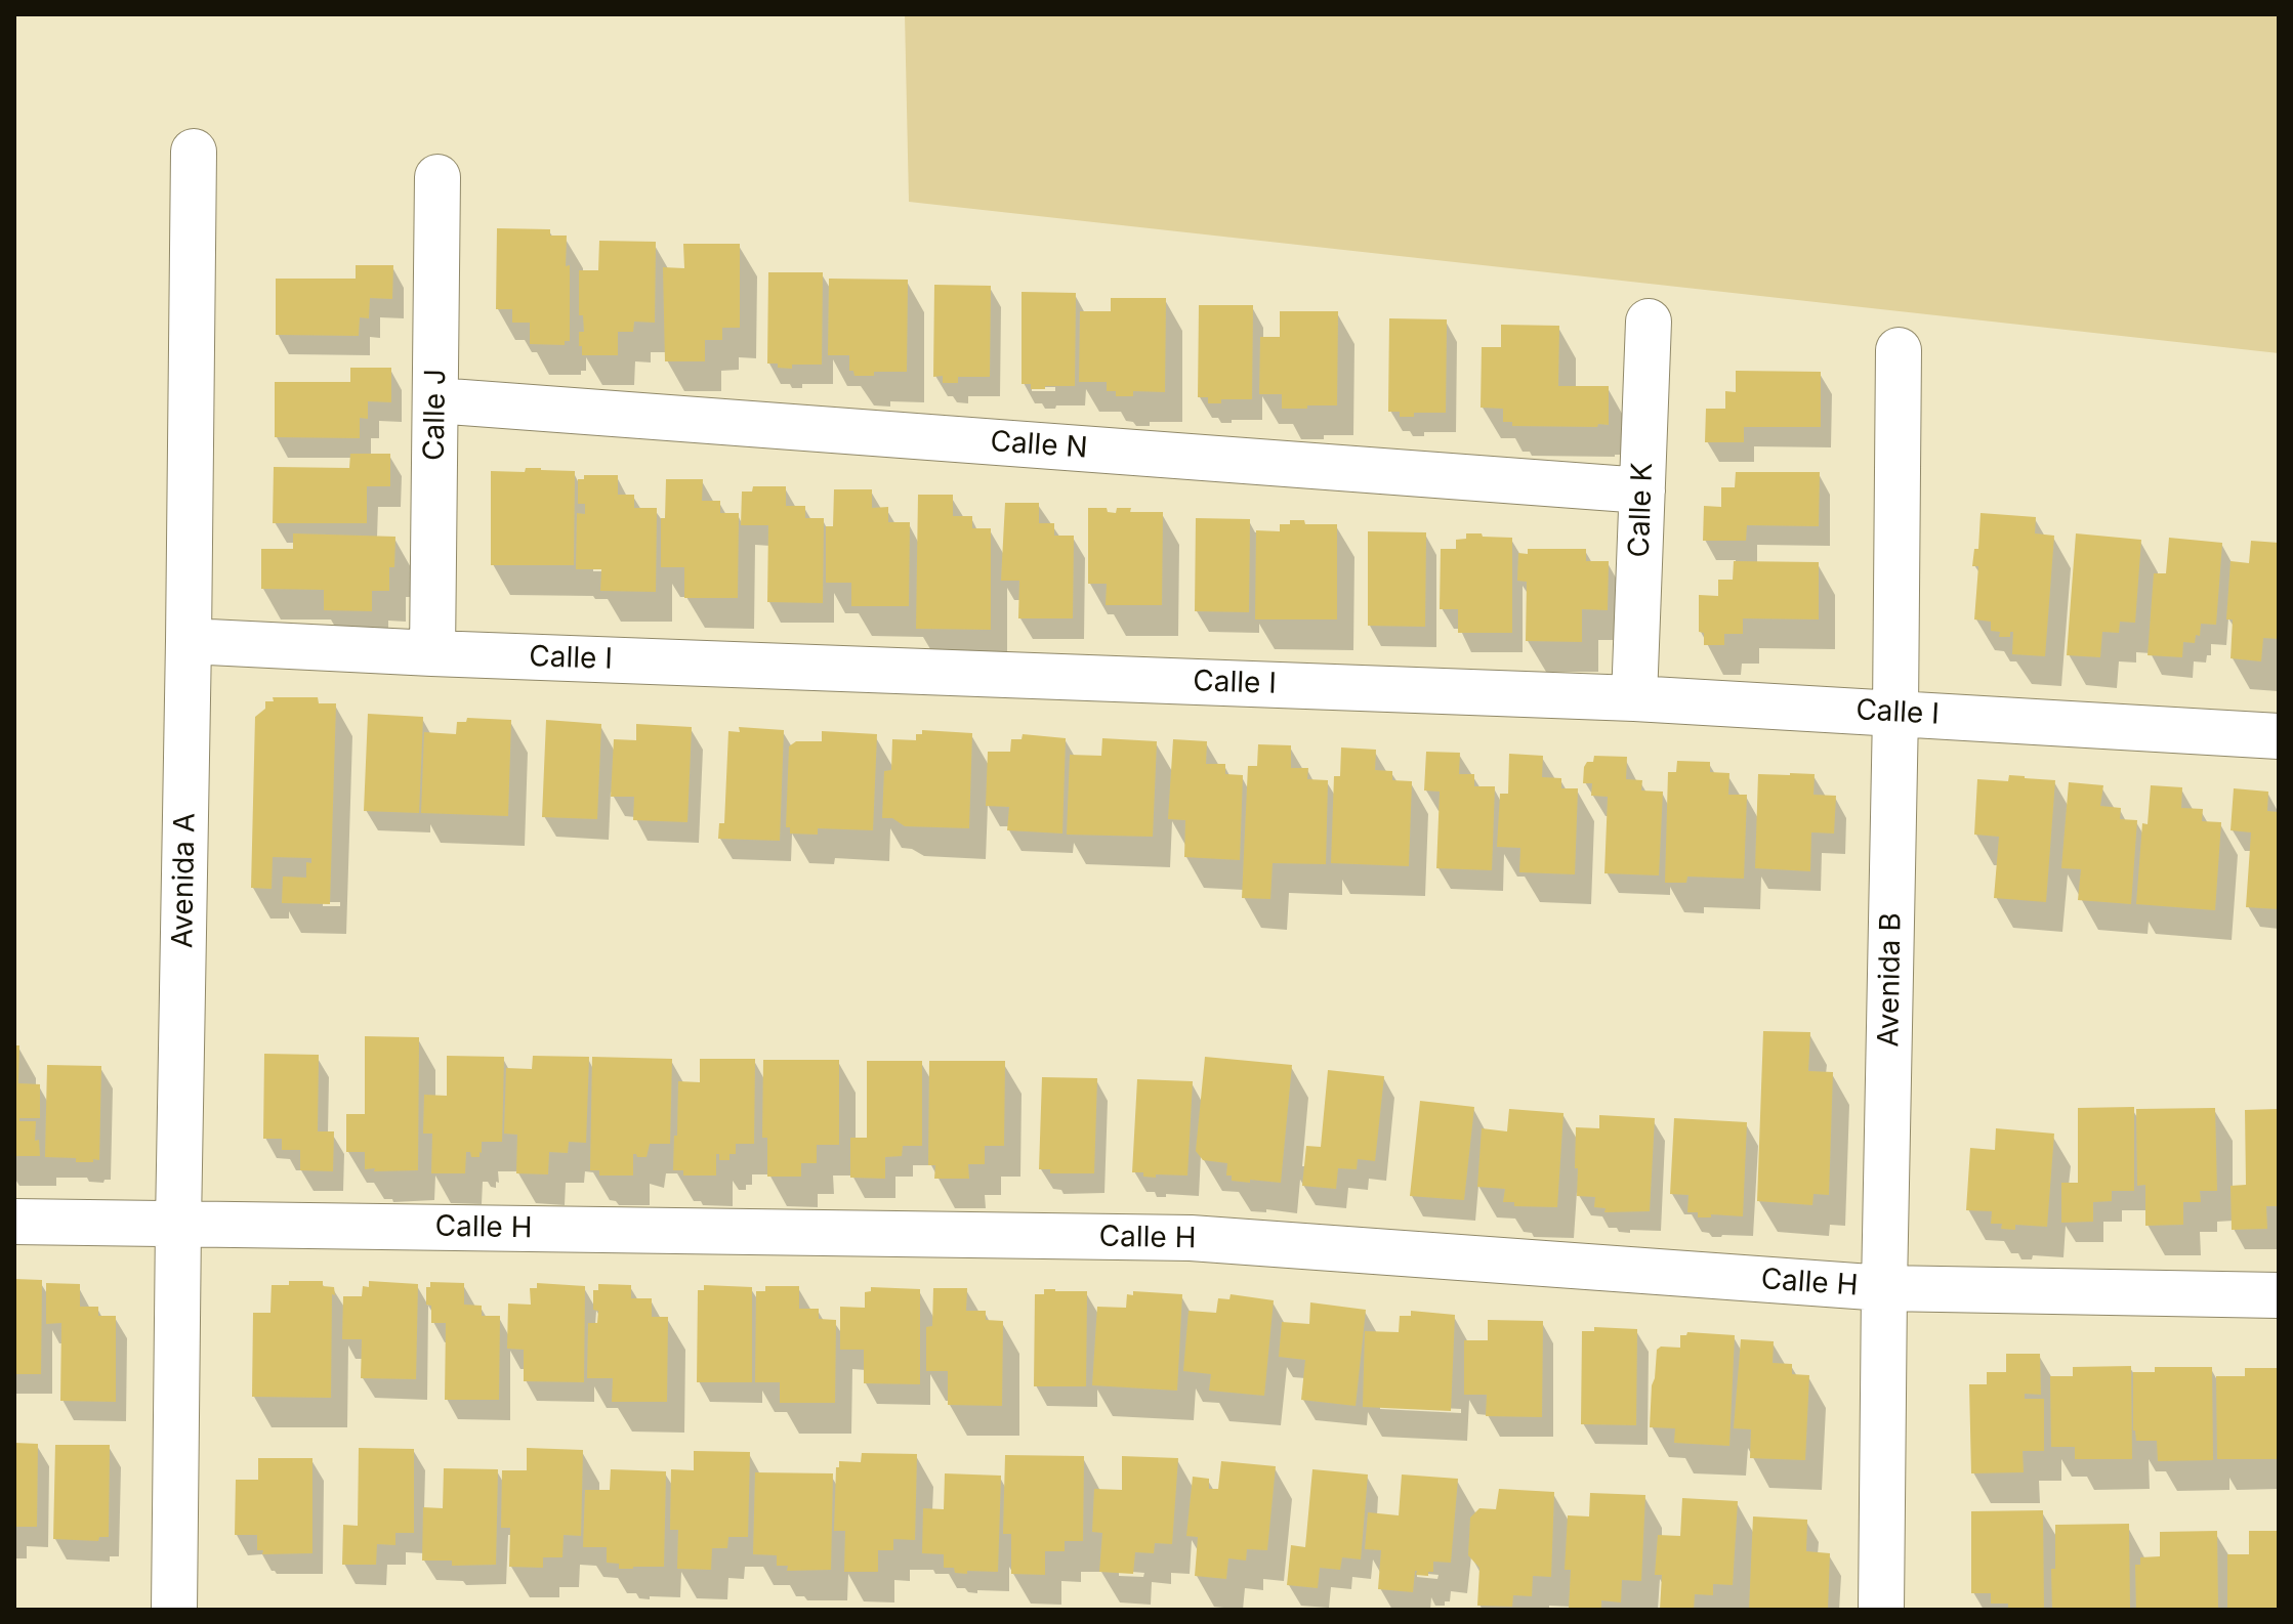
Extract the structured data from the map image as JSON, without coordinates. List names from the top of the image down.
{
  "streets": {
    "street": [
      "Calle J",
      "Calle N",
      "Calle K",
      "Calle I",
      "Avenida A",
      "Avenida B",
      "Calle H"
    ]
  },
  "crossings": [
    ["Calle J", "Calle N"],
    ["Calle J", "Calle I"],
    ["Calle N", "Calle K"],
    ["Calle K", "Calle I"],
    ["Calle I", "Avenida A"],
    ["Calle I", "Avenida B"],
    ["Avenida A", "Calle H"],
    ["Avenida B", "Calle H"]
  ]
}
